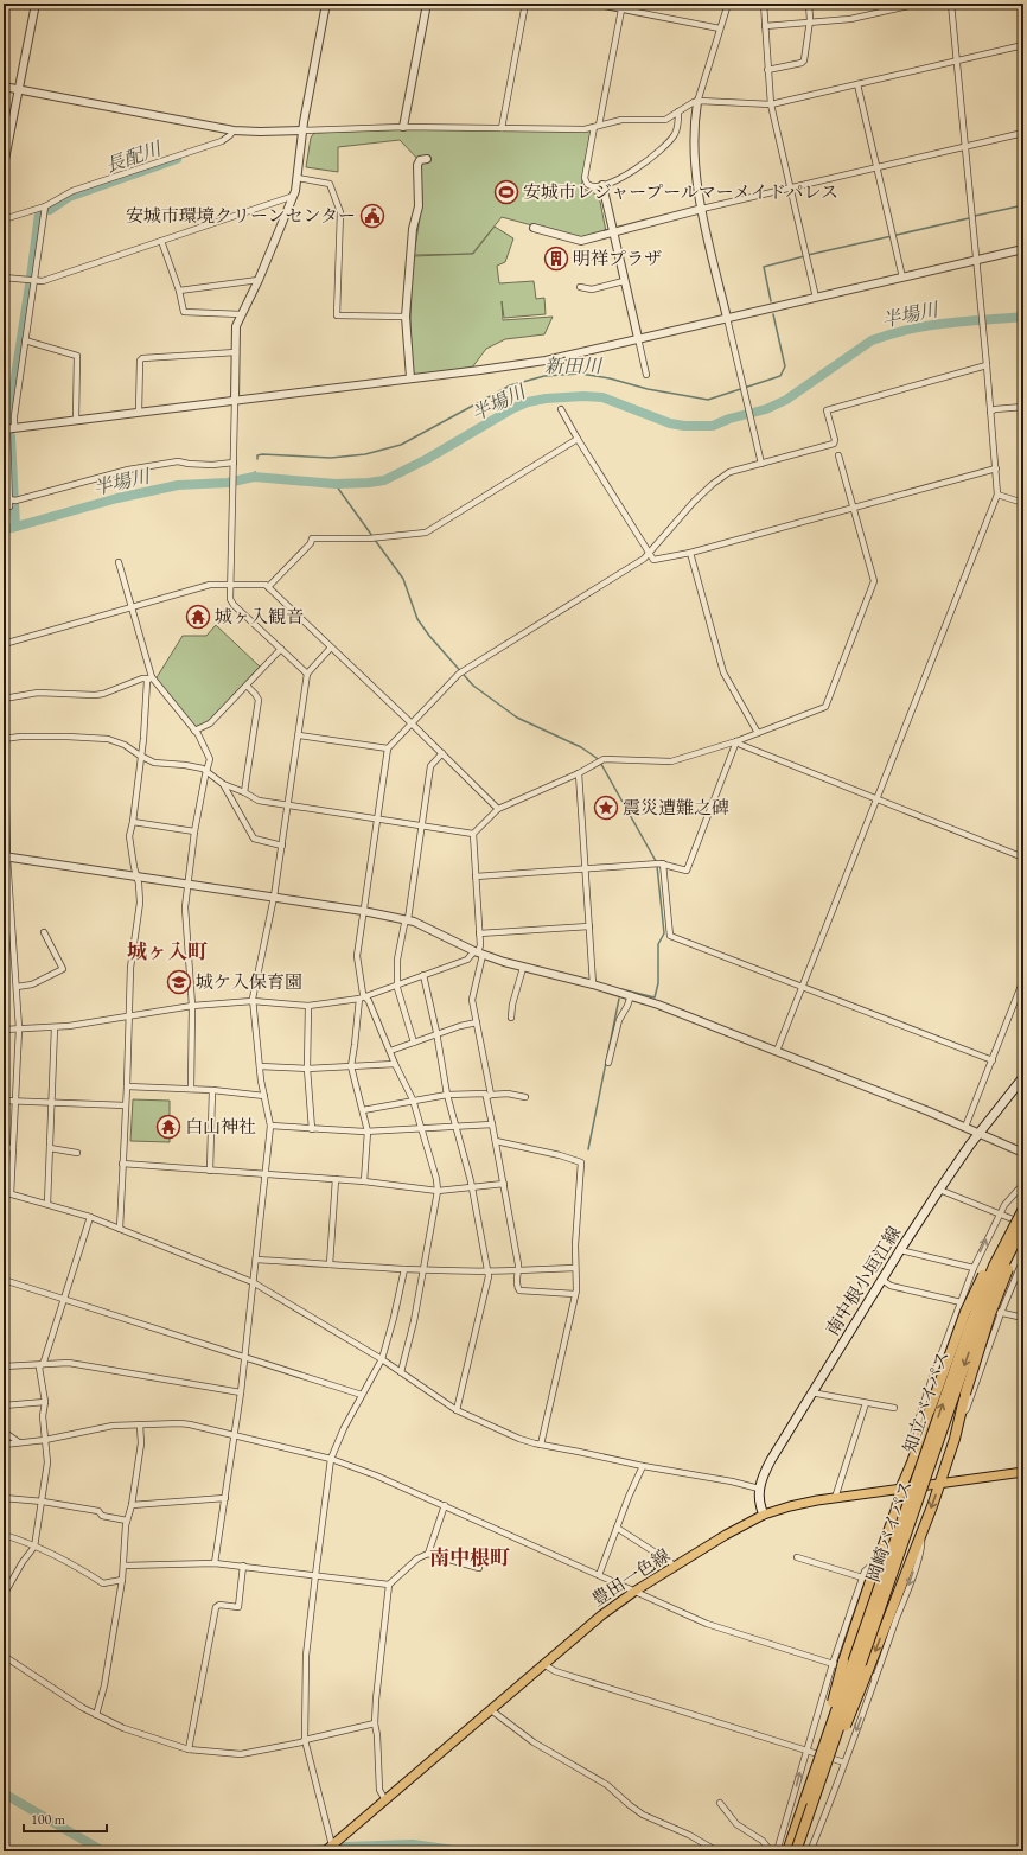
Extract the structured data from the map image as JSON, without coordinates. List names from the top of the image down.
{
  "streets": {
    "highway": ["知立バイパス", "岡崎バイパス"],
    "main road": ["南中根小垣江線", "豊田一色線"]
  },
  "districts": ["城ヶ入町", "南中根町"],
  "water": ["長配川", "半場川", "新田川"],
  "places": {
    "sports": ["安城市レジャープールマーメイドパレス"],
    "public building": ["安城市環境クリーンセンター"],
    "building": ["明祥プラザ"],
    "temple": ["城ヶ入観音", "白山神社"],
    "place": ["震災遭難之碑"],
    "school or university": ["城ケ入保育園"]
  },
  "scale_bar": "100 m"
}
